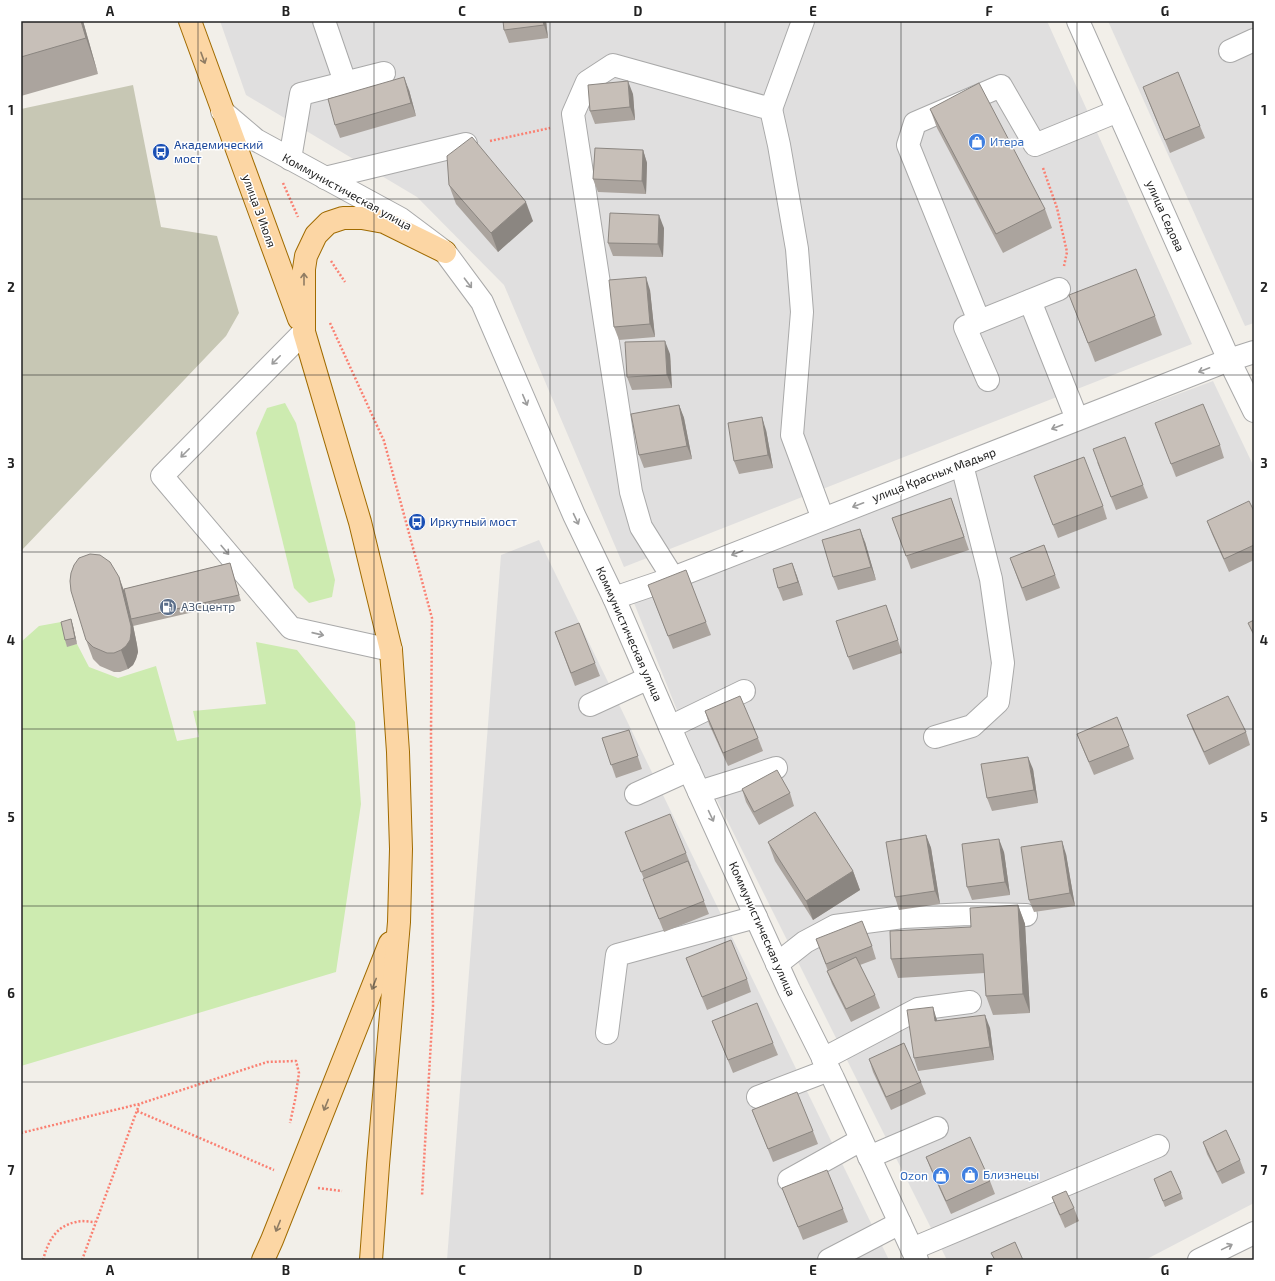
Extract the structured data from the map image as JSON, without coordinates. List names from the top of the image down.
{
  "streets": {
    "main road": ["улица 3 Июля"],
    "street": ["Коммунистическая улица", "улица Седова", "улица Красных Мадьяр"]
  },
  "crossings": [
    ["Коммунистическая улица", "улица 3 Июля"],
    ["Коммунистическая улица", "улица Красных Мадьяр"],
    ["улица Седова", "улица Красных Мадьяр"]
  ],
  "one_way": ["улица Красных Мадьяр"],
  "places": {
    "shop": ["Итера", "Близнецы", "Ozon"],
    "bus stop": ["Академический мост", "Иркутный мост"],
    "fuel station": ["АЗСцентр"]
  },
  "grid": {
    "columns": [
      "A",
      "B",
      "C",
      "D",
      "E",
      "F",
      "G"
    ],
    "rows": [
      "1",
      "2",
      "3",
      "4",
      "5",
      "6",
      "7"
    ]
  }
}
